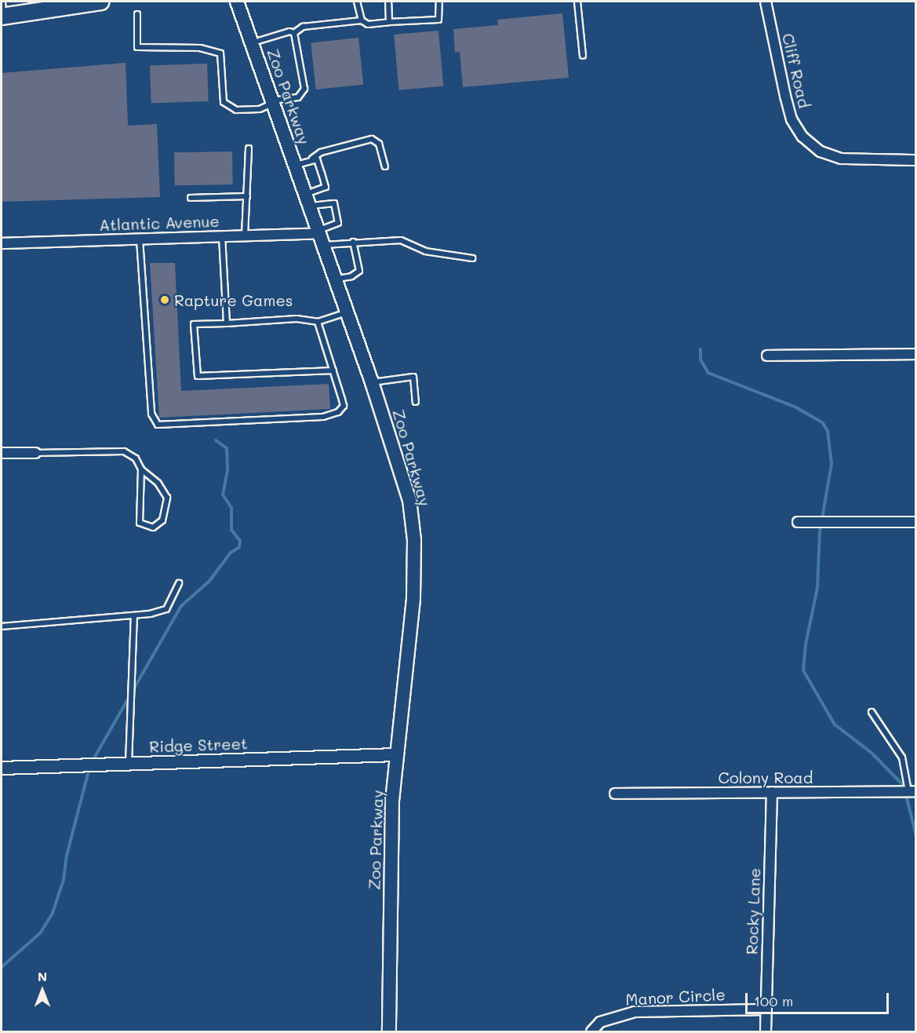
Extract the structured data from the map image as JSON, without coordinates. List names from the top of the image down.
{
  "streets": {
    "main road": ["Zoo Parkway"],
    "street": [
      "Cliff Road",
      "Atlantic Avenue",
      "Ridge Street",
      "Colony Road",
      "Rocky Lane",
      "Manor Circle"
    ]
  },
  "crossings": [
    ["Zoo Parkway", "Atlantic Avenue"],
    ["Zoo Parkway", "Ridge Street"],
    ["Colony Road", "Rocky Lane"],
    ["Rocky Lane", "Manor Circle"]
  ],
  "places": ["Rapture Games"],
  "scale_bar": "100 m",
  "north": "top"
}
